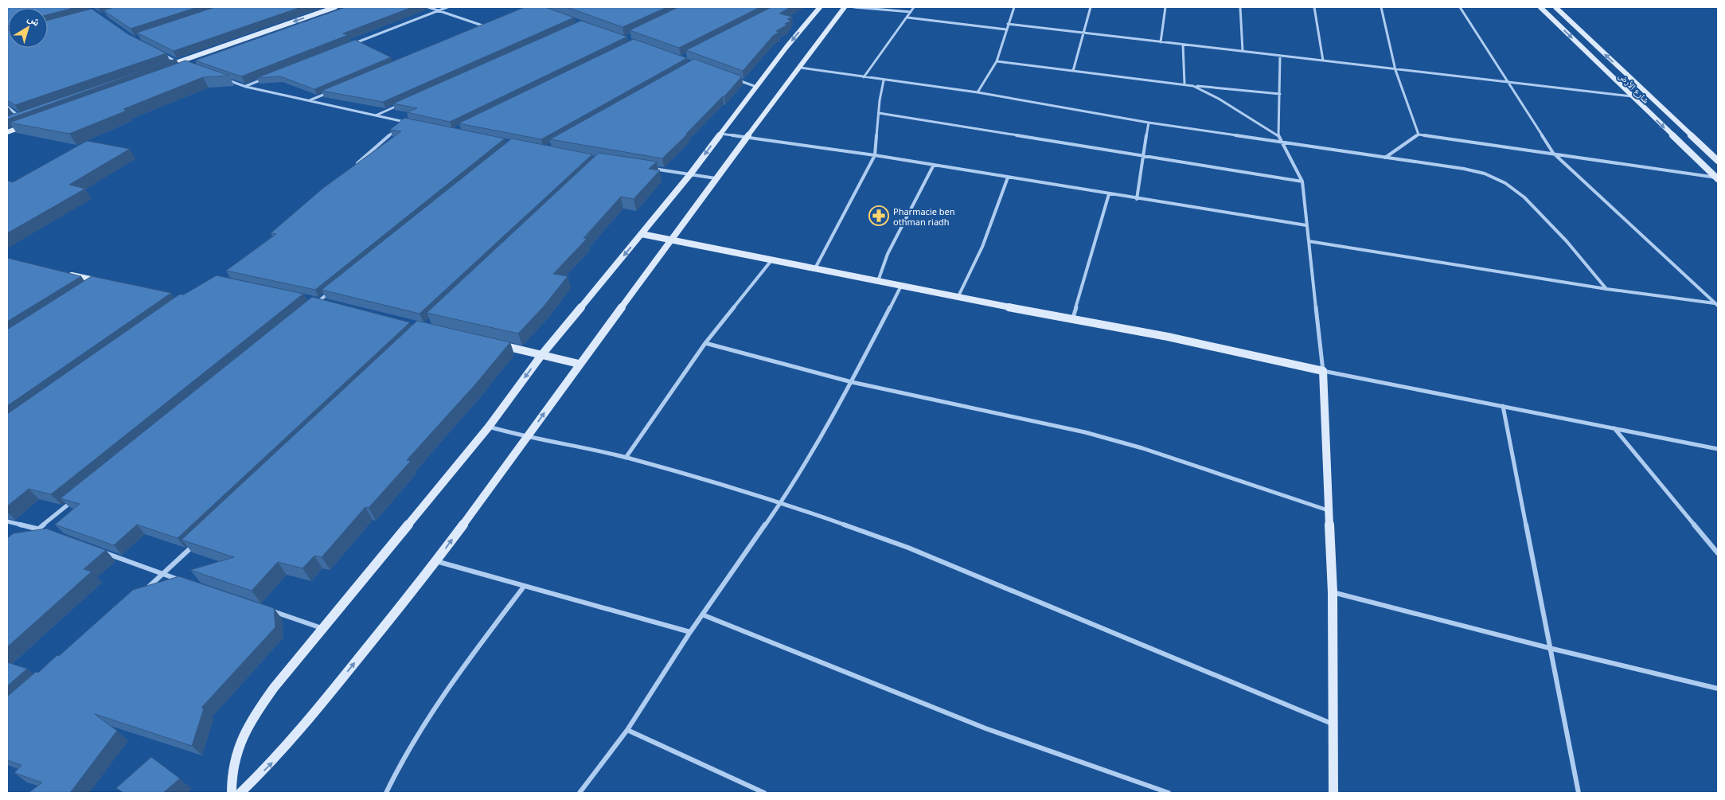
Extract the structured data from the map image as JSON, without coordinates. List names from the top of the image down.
{
  "streets": {
    "street": ["شارع الأرض"]
  },
  "places": {
    "pharmacy": ["Pharmacie ben othman riadh"]
  },
  "north": "top right"
}
